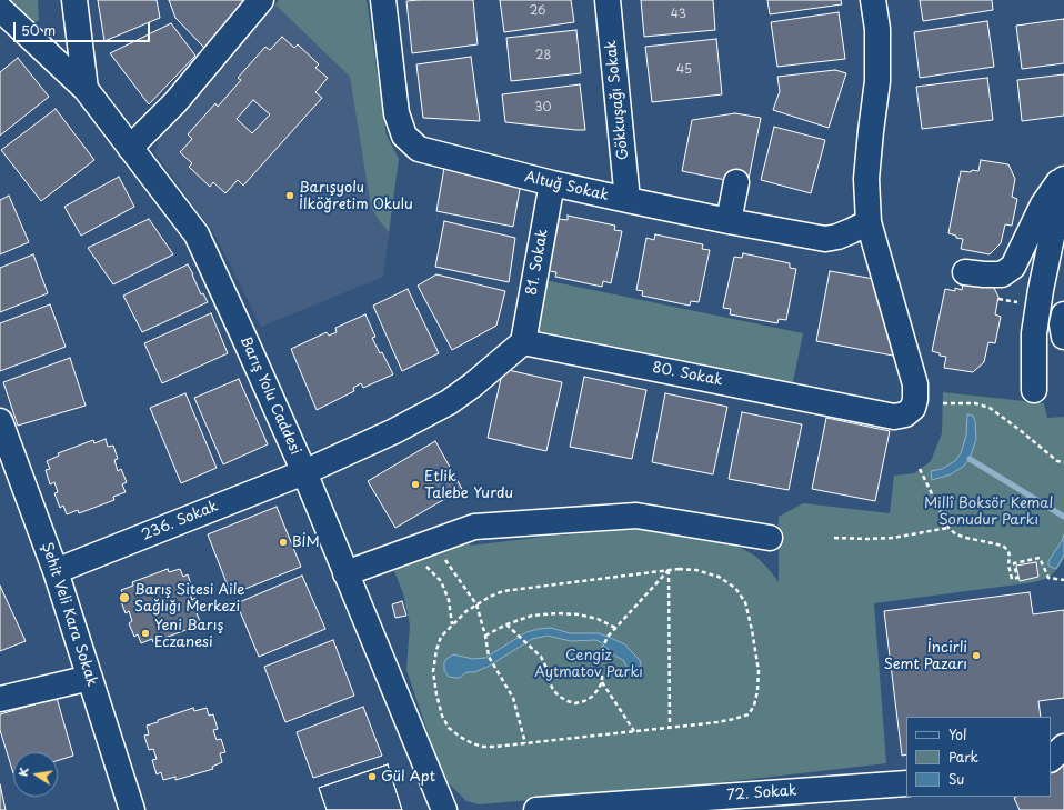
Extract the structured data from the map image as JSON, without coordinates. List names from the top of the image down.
{
  "streets": {
    "street": [
      "Gökkuşağı Sokak",
      "Altuğ Sokak",
      "81. Sokak",
      "80. Sokak",
      "Barış Yolu Caddesi",
      "236. Sokak",
      "Şehit Veli Kara Sokak",
      "72. Sokak"
    ]
  },
  "crossings": [
    ["Gökkuşağı Sokak", "Altuğ Sokak"],
    ["Altuğ Sokak", "81. Sokak"],
    ["Altuğ Sokak", "80. Sokak"],
    ["81. Sokak", "80. Sokak"],
    ["Barış Yolu Caddesi", "236. Sokak"],
    ["236. Sokak", "Şehit Veli Kara Sokak"]
  ],
  "parks": ["Millî Boksör Kemal Sonudur Parkı", "Cengiz Aytmatov Parkı"],
  "places": [
    "Barışyolu İlköğretim Okulu",
    "Etlik Talebe Yurdu",
    "BİM",
    "Barış Sitesi Aile Sağlığı Merkezi",
    "Yeni Barış Eczanesi",
    "İncirli Semt Pazarı",
    "Gül Apt"
  ],
  "house_numbers": [
    "26",
    "43",
    "28",
    "45",
    "30"
  ],
  "legend": ["Yol", "Park", "Su"],
  "scale_bar": "50 m",
  "north": "left"
}
